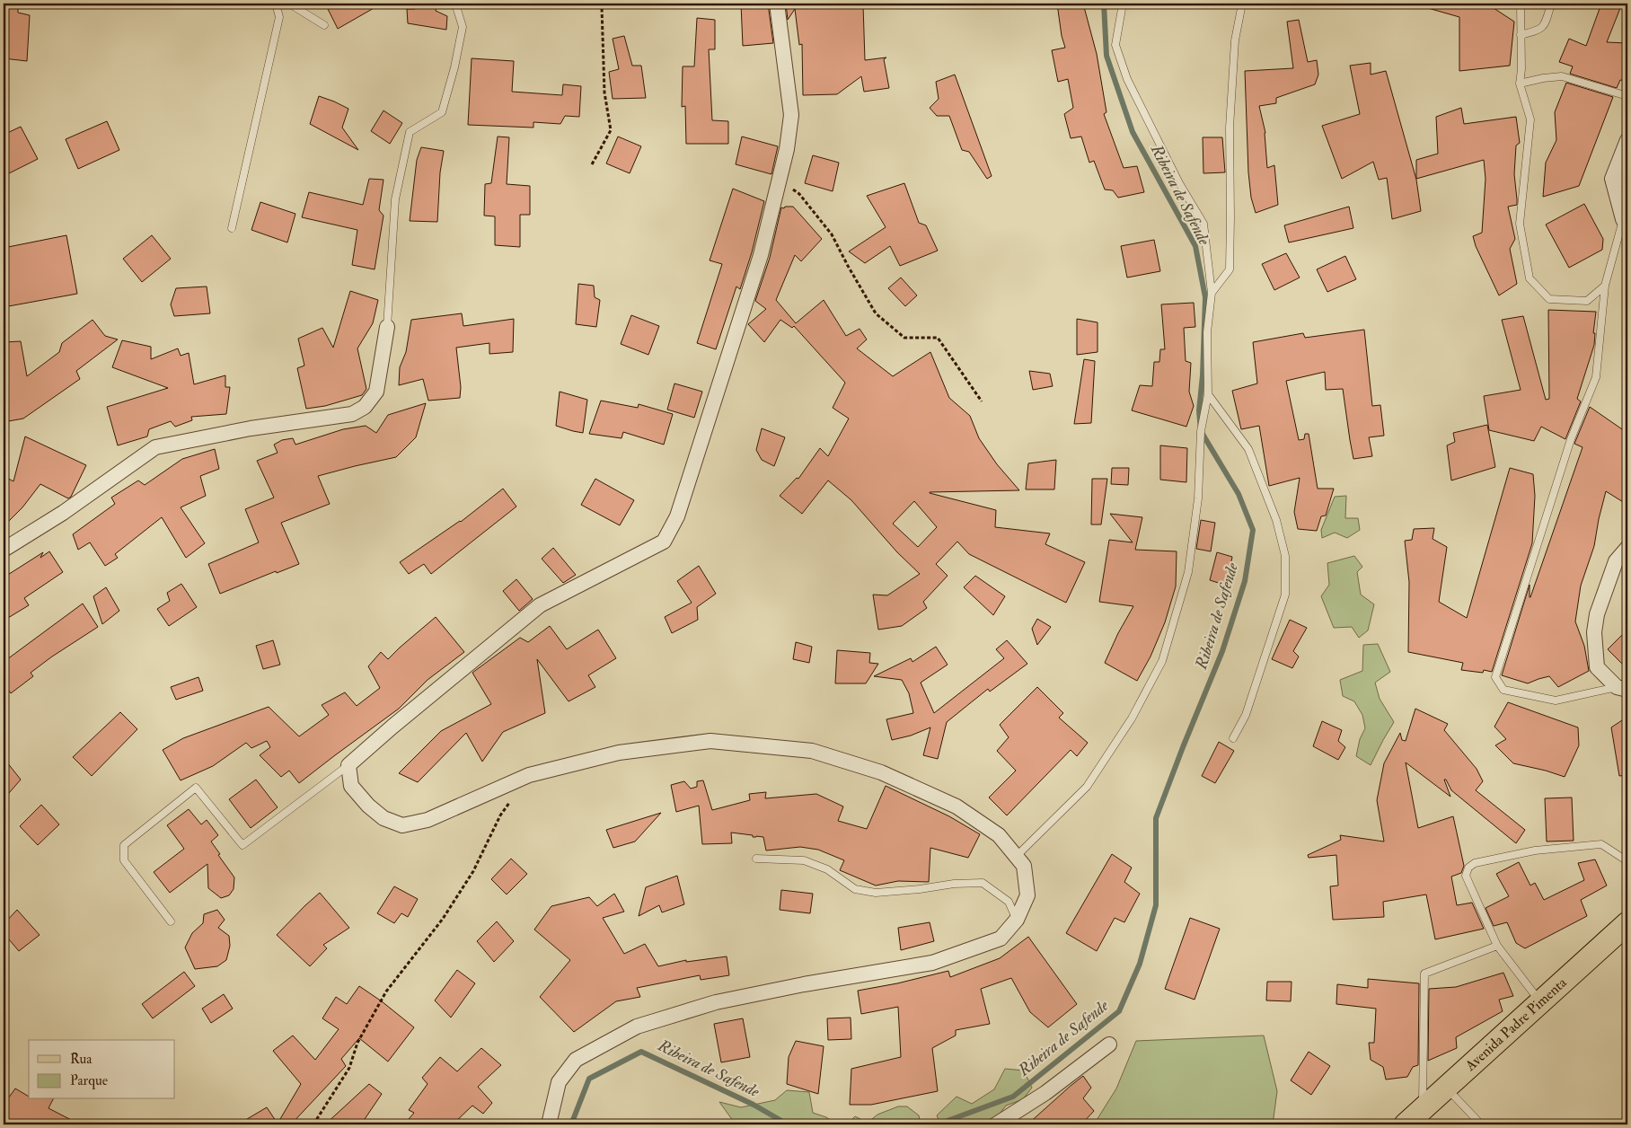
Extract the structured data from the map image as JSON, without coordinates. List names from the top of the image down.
{
  "streets": {
    "main road": ["Avenida Padre Pimenta"]
  },
  "water": ["Ribeira de Safende"],
  "legend": ["Rua", "Parque"]
}
